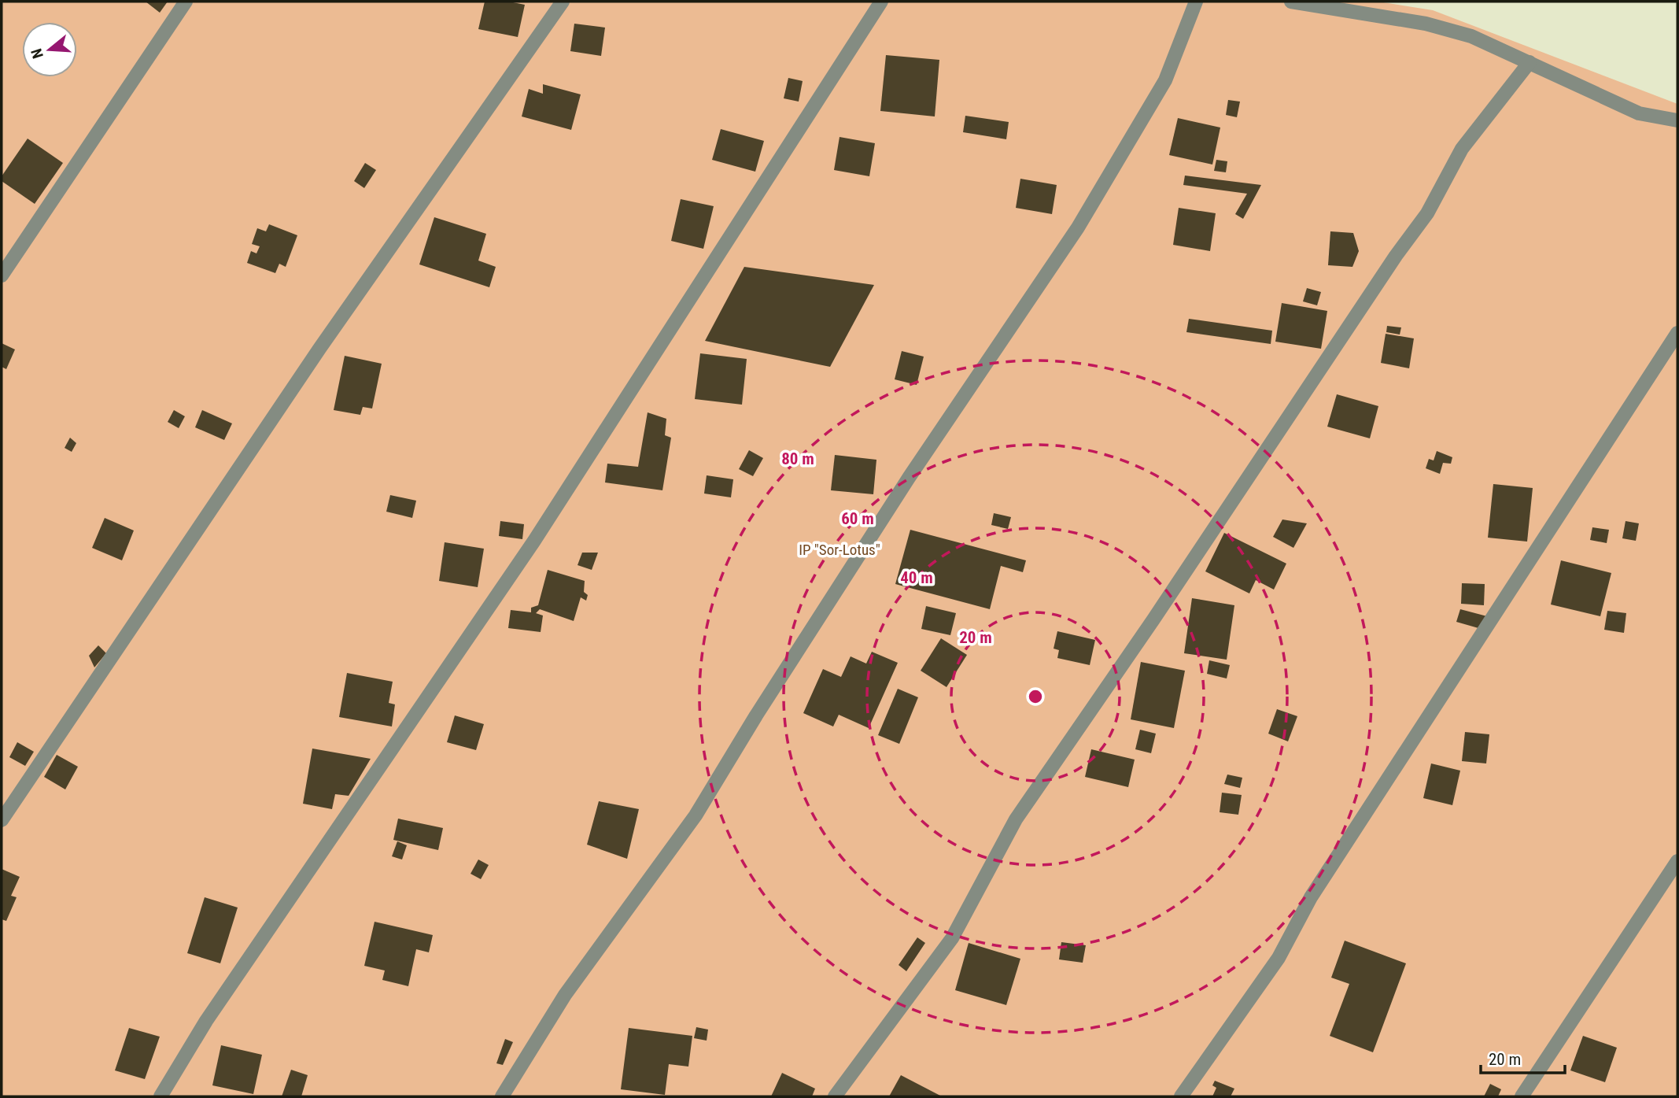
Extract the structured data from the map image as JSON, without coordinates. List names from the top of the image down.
{
  "parks": ["IP \"Sor-Lotus\""],
  "scale_bar": "20 m",
  "north": "left",
  "rings": [
    "80 m",
    "60 m",
    "40 m",
    "20 m"
  ]
}
